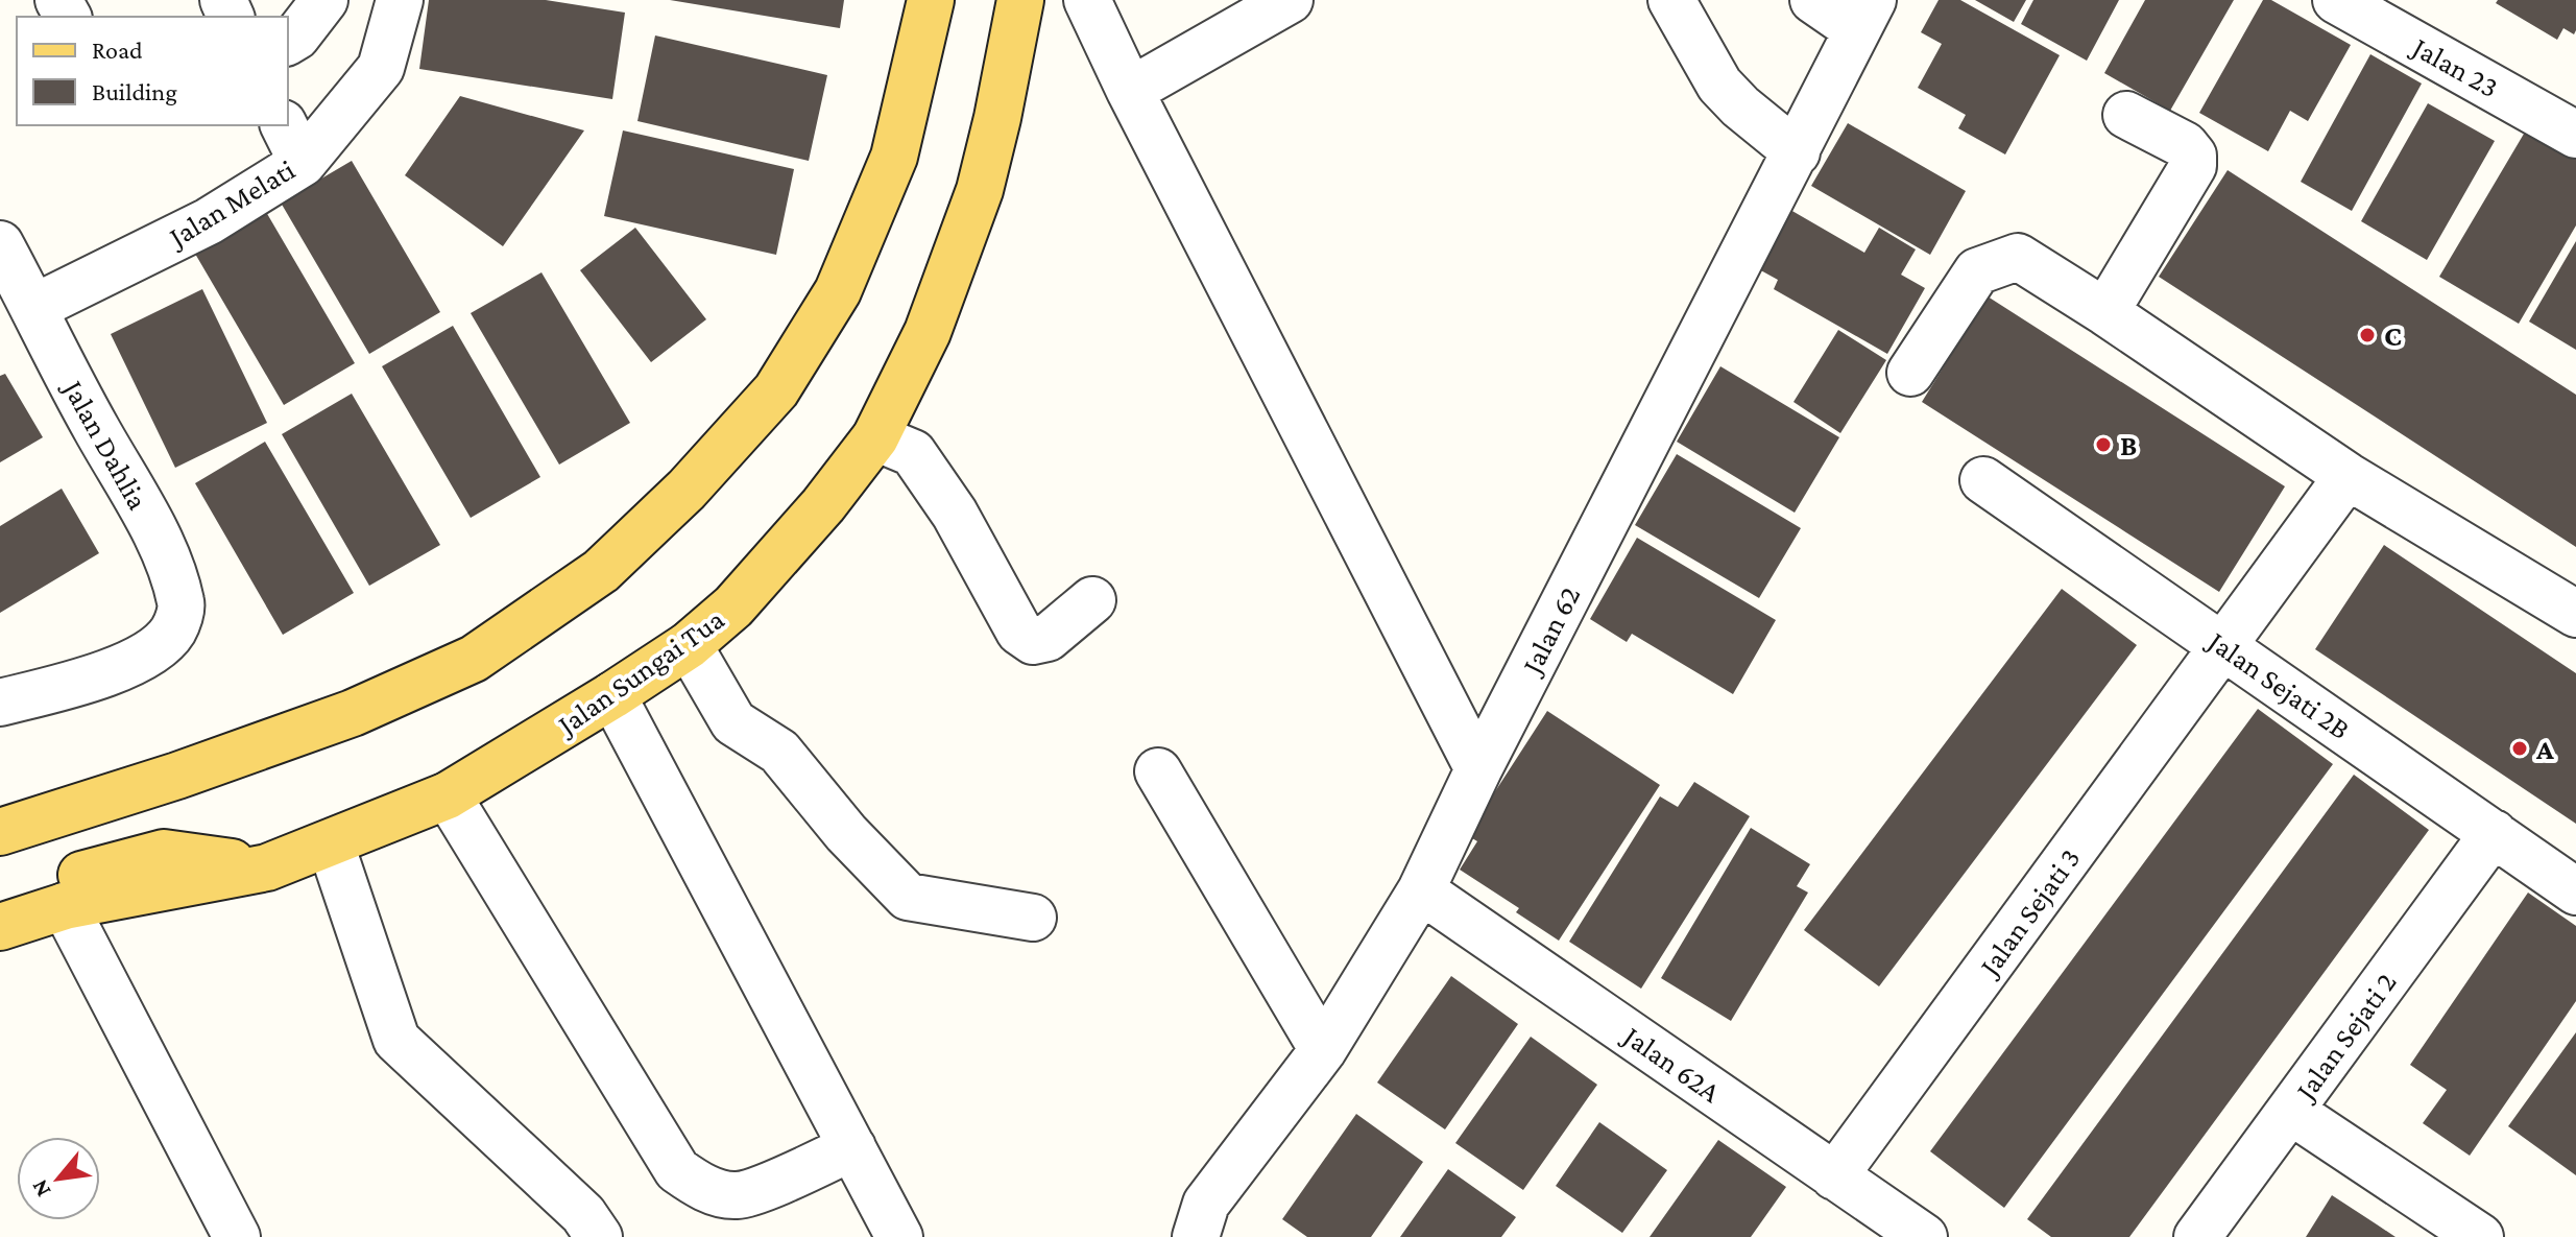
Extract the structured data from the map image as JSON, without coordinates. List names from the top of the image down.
{
  "streets": {
    "main road": ["Jalan Sungai Tua"],
    "street": [
      "Jalan 23",
      "Jalan Melati",
      "Jalan Dahlia",
      "Jalan 62",
      "Jalan Sejati 2B",
      "Jalan Sejati 3",
      "Jalan Sejati 2",
      "Jalan 62A"
    ]
  },
  "crossings": [
    ["Jalan Melati", "Jalan Dahlia"],
    ["Jalan 62", "Jalan 62A"],
    ["Jalan Sejati 2B", "Jalan Sejati 3"],
    ["Jalan Sejati 2B", "Jalan Sejati 2"],
    ["Jalan Sejati 3", "Jalan 62A"]
  ],
  "places": ["C", "B", "A"],
  "legend": ["Road", "Building"],
  "north": "bottom left"
}
